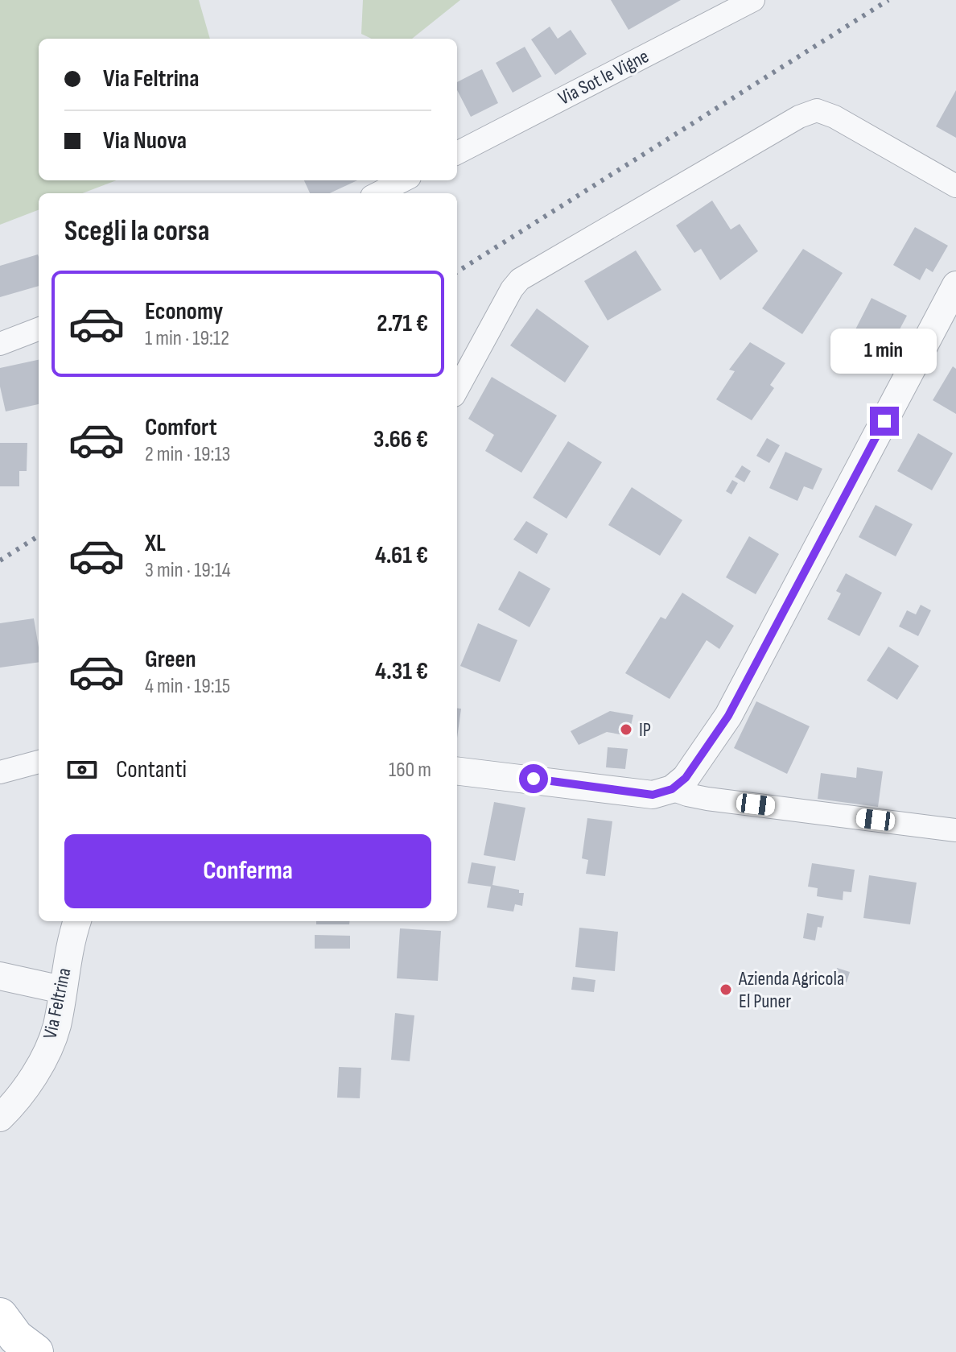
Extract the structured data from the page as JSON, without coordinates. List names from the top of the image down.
{
  "streets": {
    "street": ["Via Sot le Vigne", "Via Feltrina"]
  },
  "places": ["IP", "Azienda Agricola El Puner"],
  "page": {
    "banner": ["Via Feltrina", "Via Nuova"],
    "heading": "Scegli la corsa",
    "list": [
      {
        "name": "Economy",
        "note": "1 min · 19:12",
        "value": "2.71 €"
      },
      {
        "name": "Comfort",
        "note": "2 min · 19:13",
        "value": "3.66 €"
      },
      {
        "name": "XL",
        "note": "3 min · 19:14",
        "value": "4.61 €"
      },
      {
        "name": "Green",
        "note": "4 min · 19:15",
        "value": "4.31 €"
      }
    ],
    "bubble": "1 min",
    "pay": ["Contanti", "160 m"],
    "buttons": "Conferma"
  }
}
